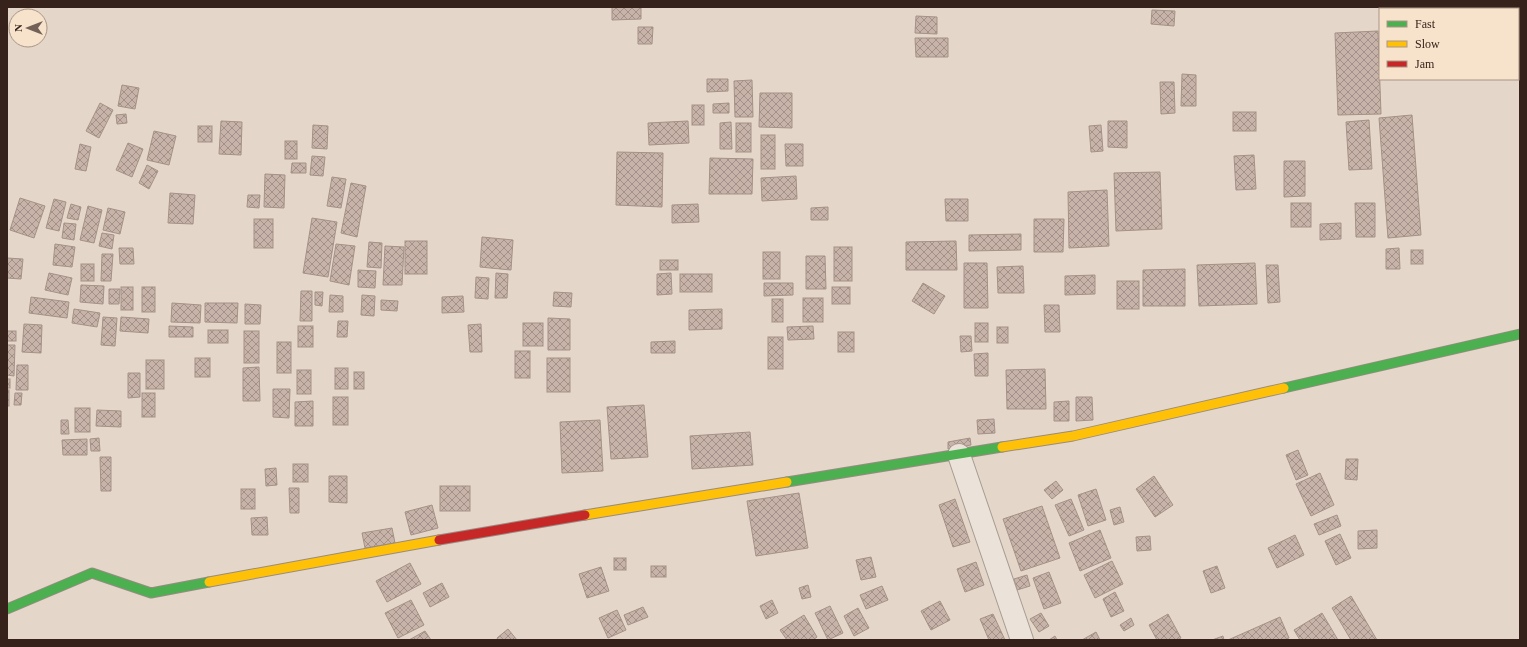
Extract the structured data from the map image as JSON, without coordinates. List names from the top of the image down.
{
  "legend": ["Fast", "Slow", "Jam"],
  "north": "left"
}
